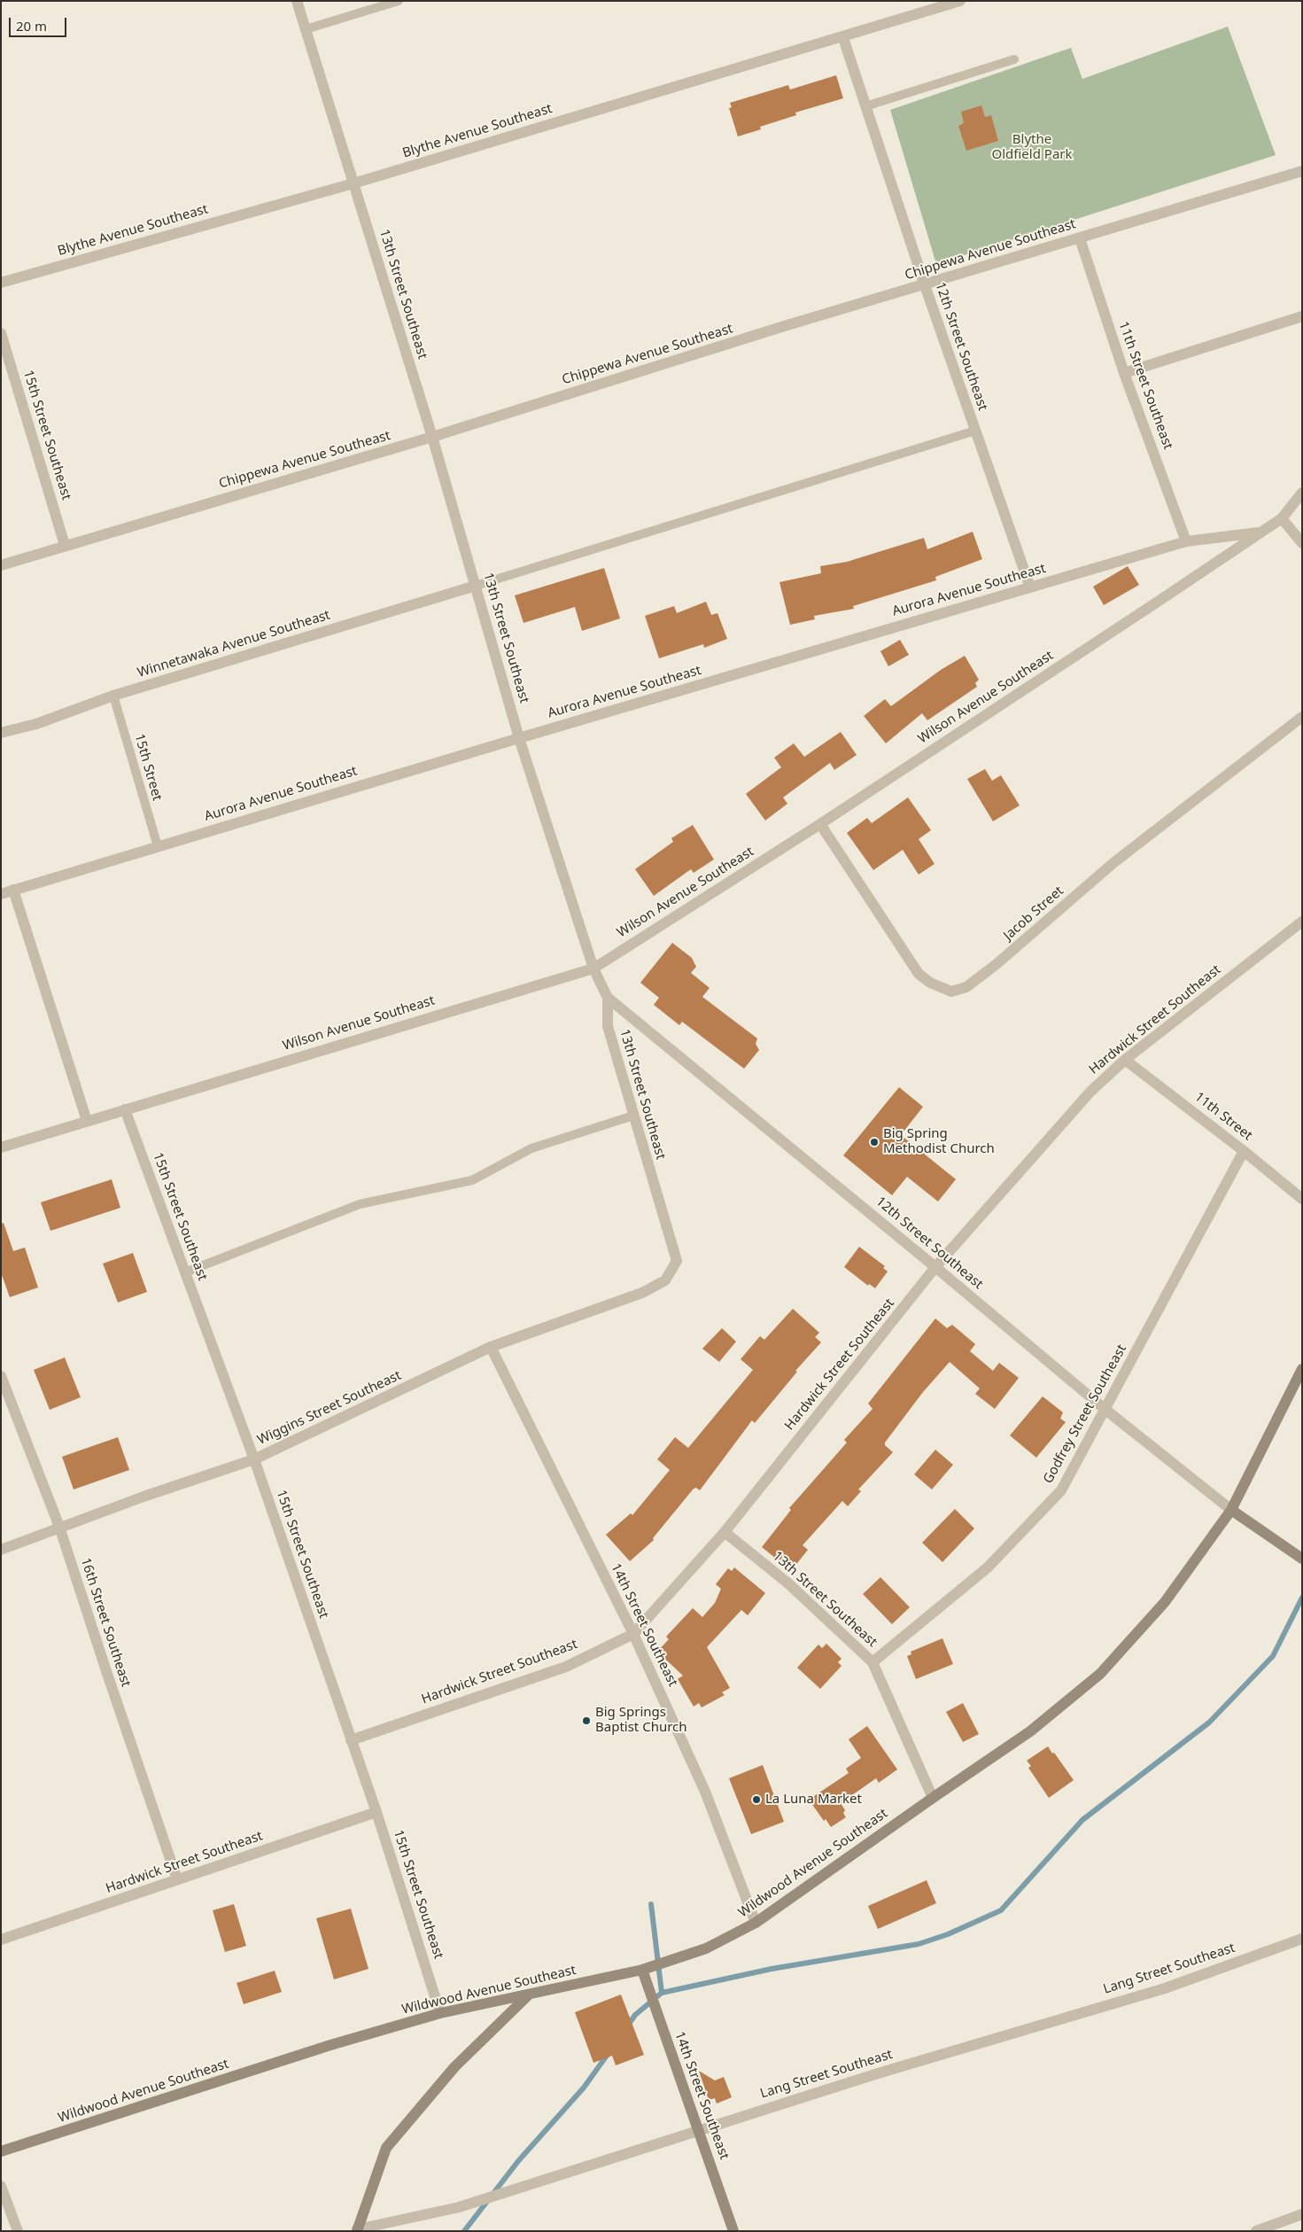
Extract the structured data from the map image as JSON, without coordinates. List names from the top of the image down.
{
  "streets": {
    "main road": ["14th Street Southeast", "Wildwood Avenue Southeast"],
    "street": [
      "Blythe Avenue Southeast",
      "Chippewa Avenue Southeast",
      "13th Street Southeast",
      "12th Street Southeast",
      "11th Street Southeast",
      "15th Street Southeast",
      "Aurora Avenue Southeast",
      "Winnetawaka Avenue Southeast",
      "Wilson Avenue Southeast",
      "Jacob Street",
      "Hardwick Street Southeast",
      "11th Street",
      "Wiggins Street Southeast",
      "Godfrey Street Southeast",
      "16th Street Southeast",
      "Lang Street Southeast"
    ],
    "lane": ["15th Street"]
  },
  "crossings": [
    ["Blythe Avenue Southeast", "13th Street Southeast"],
    ["Blythe Avenue Southeast", "12th Street Southeast"],
    ["Chippewa Avenue Southeast", "13th Street Southeast"],
    ["Chippewa Avenue Southeast", "12th Street Southeast"],
    ["Chippewa Avenue Southeast", "11th Street Southeast"],
    ["Chippewa Avenue Southeast", "15th Street Southeast"],
    ["13th Street Southeast", "12th Street Southeast"],
    ["13th Street Southeast", "Aurora Avenue Southeast"],
    ["13th Street Southeast", "Winnetawaka Avenue Southeast"],
    ["13th Street Southeast", "Wilson Avenue Southeast"],
    ["13th Street Southeast", "Hardwick Street Southeast"],
    ["13th Street Southeast", "Wiggins Street Southeast"],
    ["13th Street Southeast", "Godfrey Street Southeast"],
    ["13th Street Southeast", "Wildwood Avenue Southeast"],
    ["12th Street Southeast", "Aurora Avenue Southeast"],
    ["12th Street Southeast", "Hardwick Street Southeast"],
    ["12th Street Southeast", "Godfrey Street Southeast"],
    ["12th Street Southeast", "Wildwood Avenue Southeast"],
    ["11th Street Southeast", "Aurora Avenue Southeast"],
    ["15th Street Southeast", "Wilson Avenue Southeast"],
    ["15th Street Southeast", "Hardwick Street Southeast"],
    ["15th Street Southeast", "Wiggins Street Southeast"],
    ["15th Street Southeast", "Wildwood Avenue Southeast"],
    ["Aurora Avenue Southeast", "Wilson Avenue Southeast"],
    ["Aurora Avenue Southeast", "15th Street"],
    ["Winnetawaka Avenue Southeast", "15th Street"],
    ["Wilson Avenue Southeast", "Jacob Street"],
    ["Hardwick Street Southeast", "11th Street"],
    ["Hardwick Street Southeast", "16th Street Southeast"],
    ["Hardwick Street Southeast", "14th Street Southeast"],
    ["11th Street", "Godfrey Street Southeast"],
    ["Wiggins Street Southeast", "16th Street Southeast"],
    ["Wiggins Street Southeast", "14th Street Southeast"],
    ["14th Street Southeast", "Wildwood Avenue Southeast"],
    ["14th Street Southeast", "Lang Street Southeast"]
  ],
  "parks": ["Blythe Oldfield Park"],
  "places": ["Big Spring Methodist Church", "Big Springs Baptist Church", "La Luna Market"],
  "scale_bar": "20 m"
}
